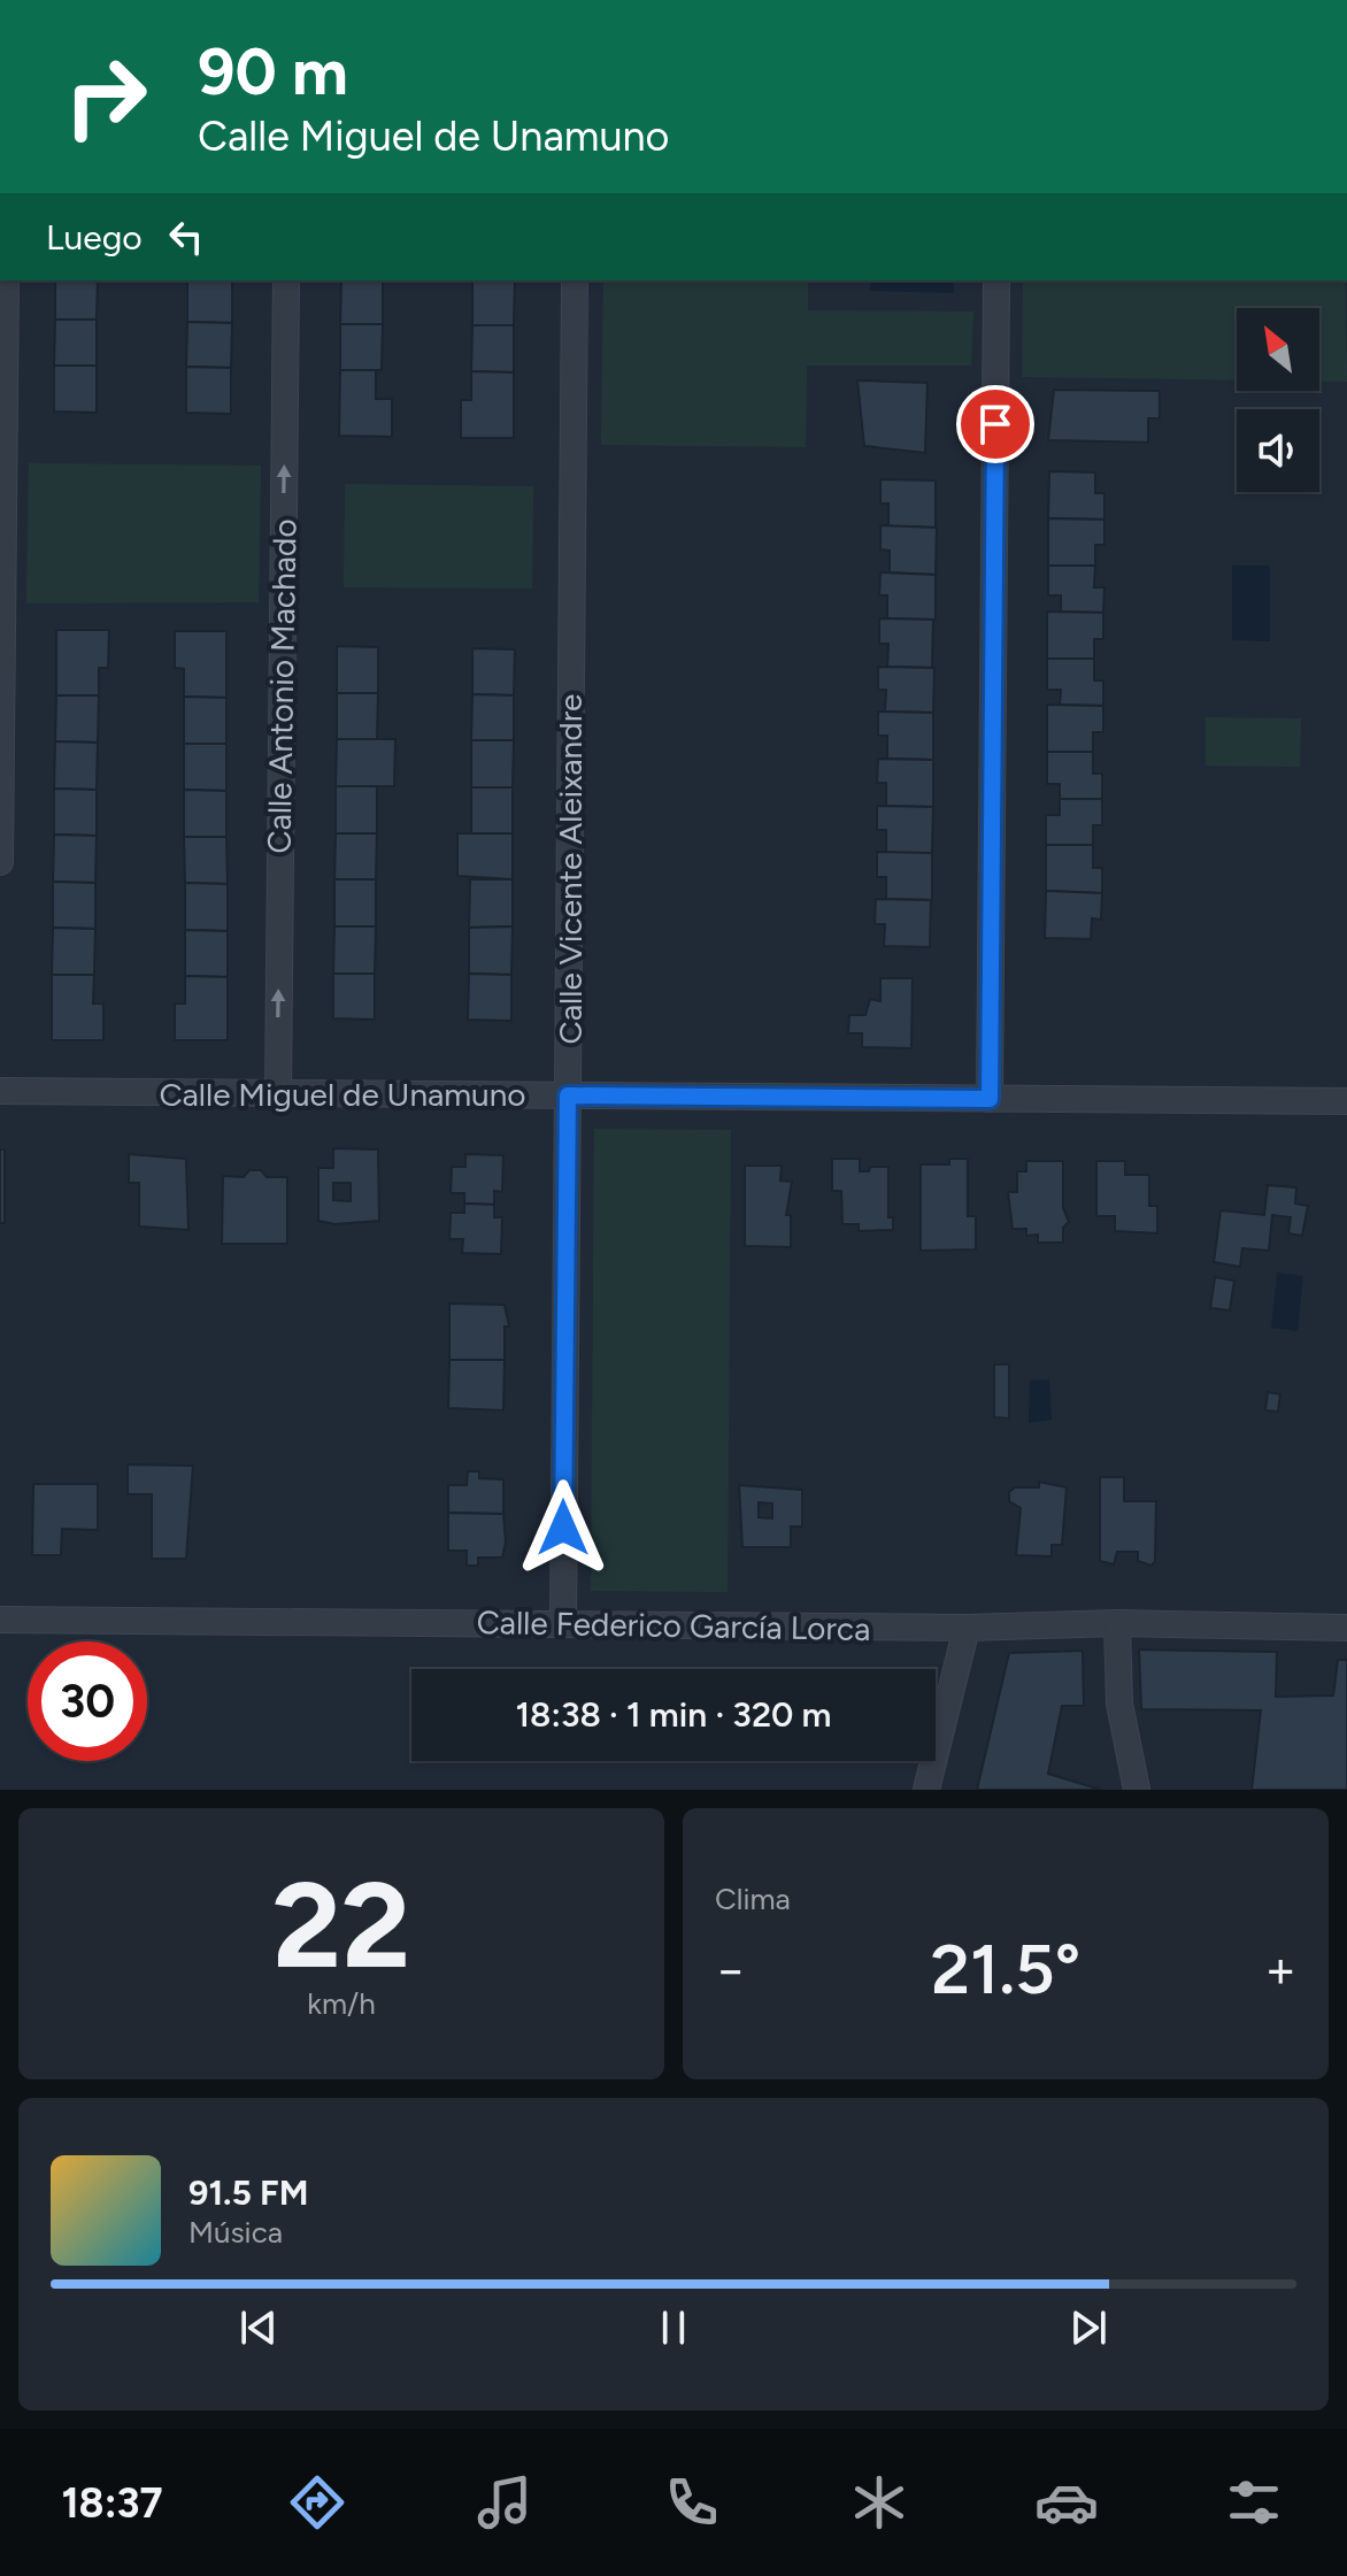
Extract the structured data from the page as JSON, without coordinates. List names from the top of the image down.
{
  "streets": {
    "street": [
      "Calle Antonio Machado",
      "Calle Vicente Aleixandre",
      "Calle Miguel de Unamuno",
      "Calle Federico García Lorca"
    ]
  },
  "crossings": [
    ["Calle Antonio Machado", "Calle Miguel de Unamuno"],
    ["Calle Vicente Aleixandre", "Calle Miguel de Unamuno"],
    ["Calle Vicente Aleixandre", "Calle Federico García Lorca"]
  ],
  "one_way": ["Calle Antonio Machado"],
  "north": "top left",
  "page": {
    "turn": ["90 m", "Calle Miguel de Unamuno"],
    "then": "Luego",
    "limit": "30",
    "trip": "18:38 · 1 min · 320 m",
    "tile": [
      ["22", "km/h"],
      "Clima"
    ],
    "heat": ["−", "21.5°", "+"],
    "song": ["91.5 FM", "Música"],
    "tabs": "18:37"
  }
}
